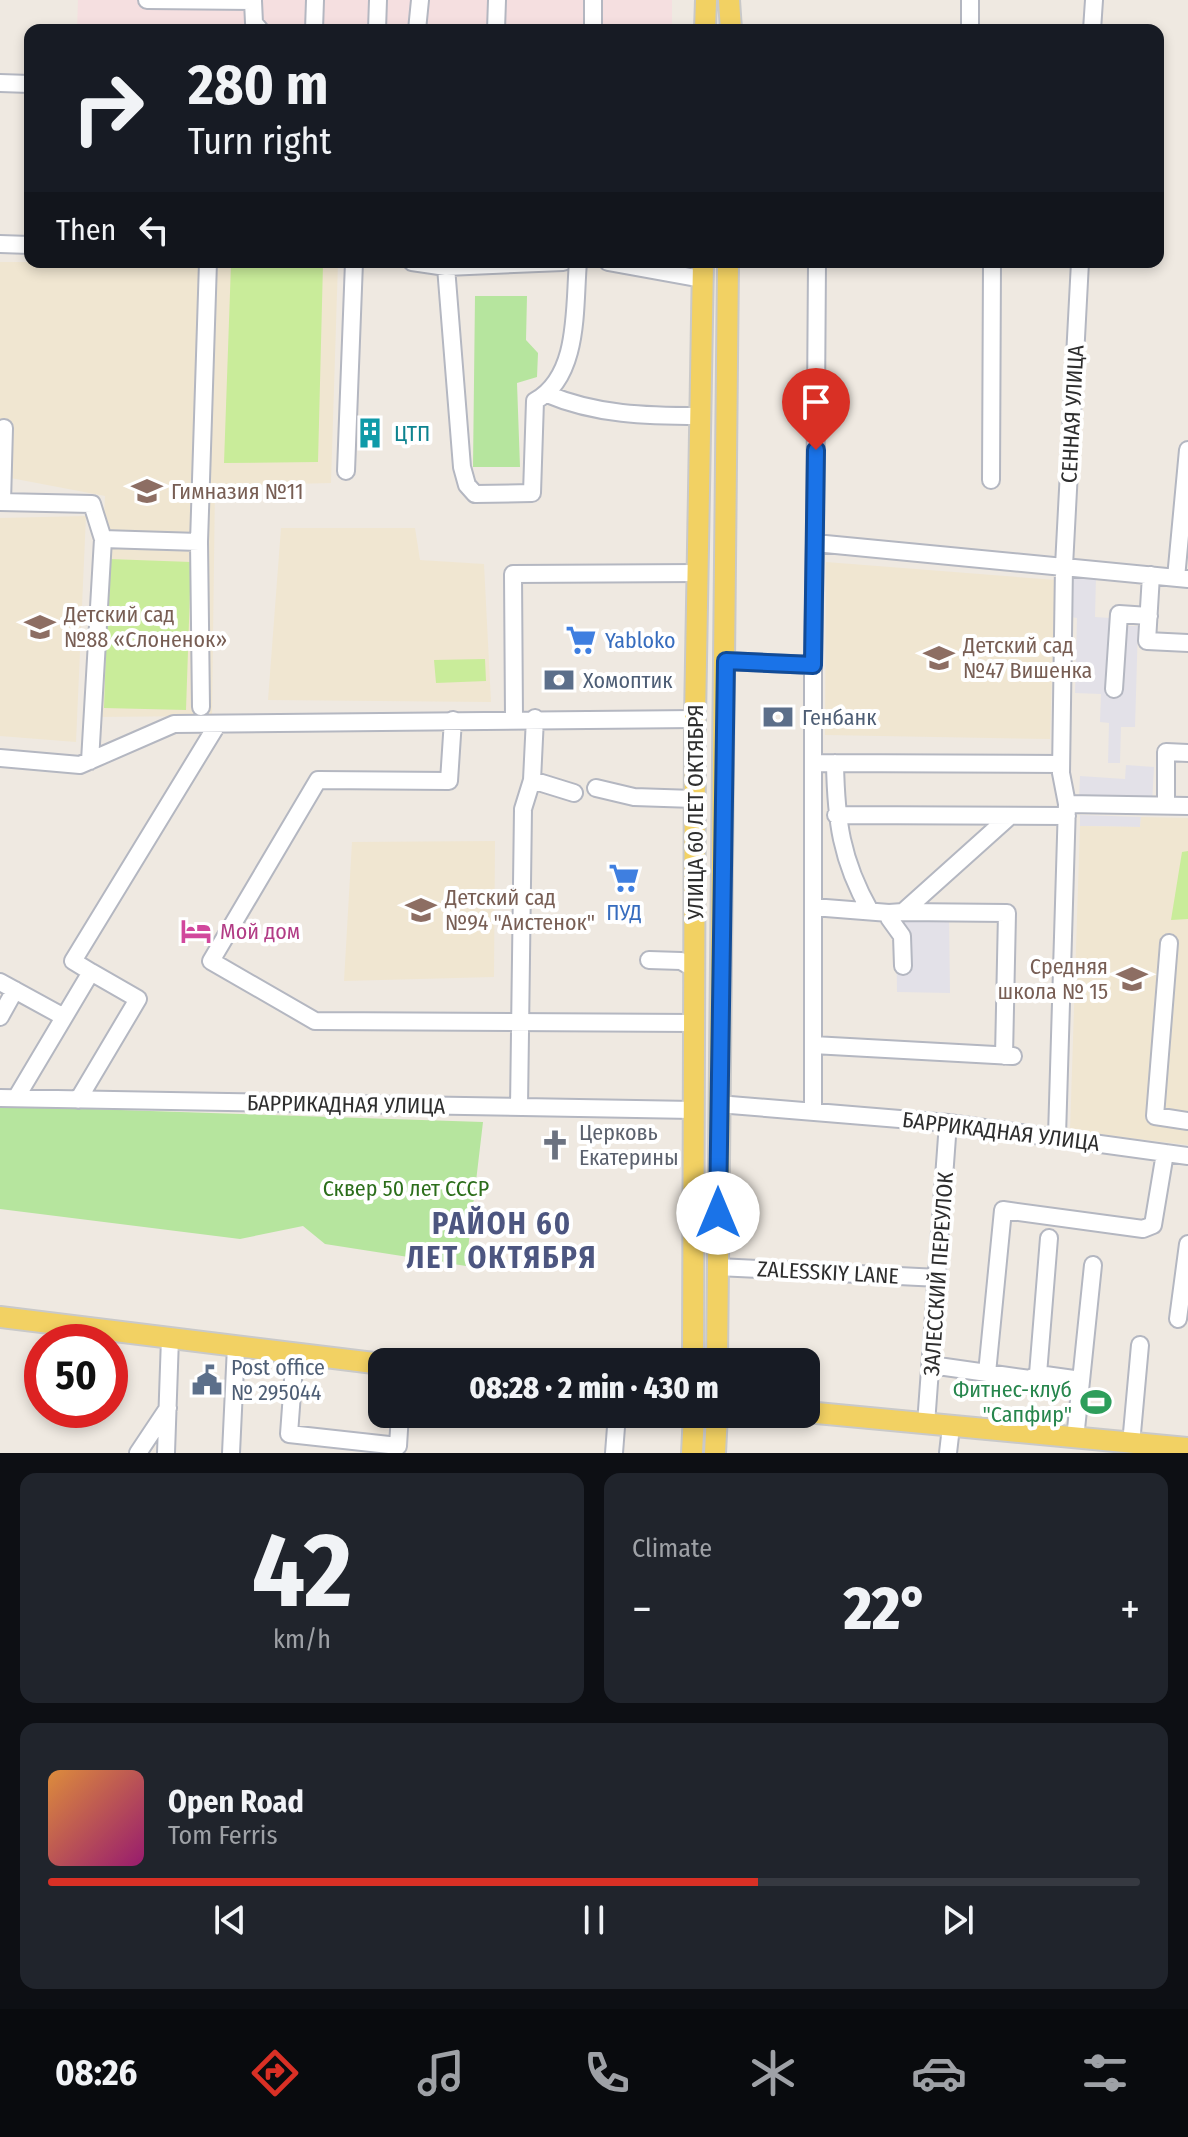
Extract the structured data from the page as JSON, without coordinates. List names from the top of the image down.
{
  "streets": {
    "main road": ["УЛИЦА 60 ЛЕТ ОКТЯБРЯ"],
    "street": [
      "СЕННАЯ УЛИЦА",
      "БАРРИКАДНАЯ УЛИЦА",
      "ZALESSKIY LANE",
      "ЗАЛЕССКИЙ ПЕРЕУЛОК"
    ]
  },
  "crossings": [
    ["СЕННАЯ УЛИЦА", "БАРРИКАДНАЯ УЛИЦА"],
    ["УЛИЦА 60 ЛЕТ ОКТЯБРЯ", "БАРРИКАДНАЯ УЛИЦА"],
    ["УЛИЦА 60 ЛЕТ ОКТЯБРЯ", "ZALESSKIY LANE"],
    ["БАРРИКАДНАЯ УЛИЦА", "ЗАЛЕССКИЙ ПЕРЕУЛОК"],
    ["ZALESSKIY LANE", "ЗАЛЕССКИЙ ПЕРЕУЛОК"]
  ],
  "districts": ["РАЙОН 60 ЛЕТ ОКТЯБРЯ"],
  "parks": ["Сквер 50 лет СССР"],
  "places": {
    "building": ["ЦТП"],
    "school or university": [
      "Гимназия №11",
      "Детский сад №88 «Слоненок»",
      "Детский сад №47 Вишенка",
      "Детский сад №94 \"Аистенок\"",
      "Средняя школа № 15"
    ],
    "supermarket": ["Yabloko", "ПУД"],
    "bank": ["Хомоптик", "Генбанк"],
    "hotel": ["Мой дом"],
    "church": ["Церковь Екатерины"],
    "public building": ["Post office № 295044"],
    "sports": ["Фитнес-клуб \"Сапфир\""]
  },
  "page": {
    "turn": ["280 m", "Turn right"],
    "then": "Then",
    "limit": "50",
    "trip": "08:28 · 2 min · 430 m",
    "tile": [
      ["42", "km/h"],
      "Climate"
    ],
    "heat": ["−", "22°", "+"],
    "song": ["Open Road", "Tom Ferris"],
    "tabs": "08:26"
  }
}
